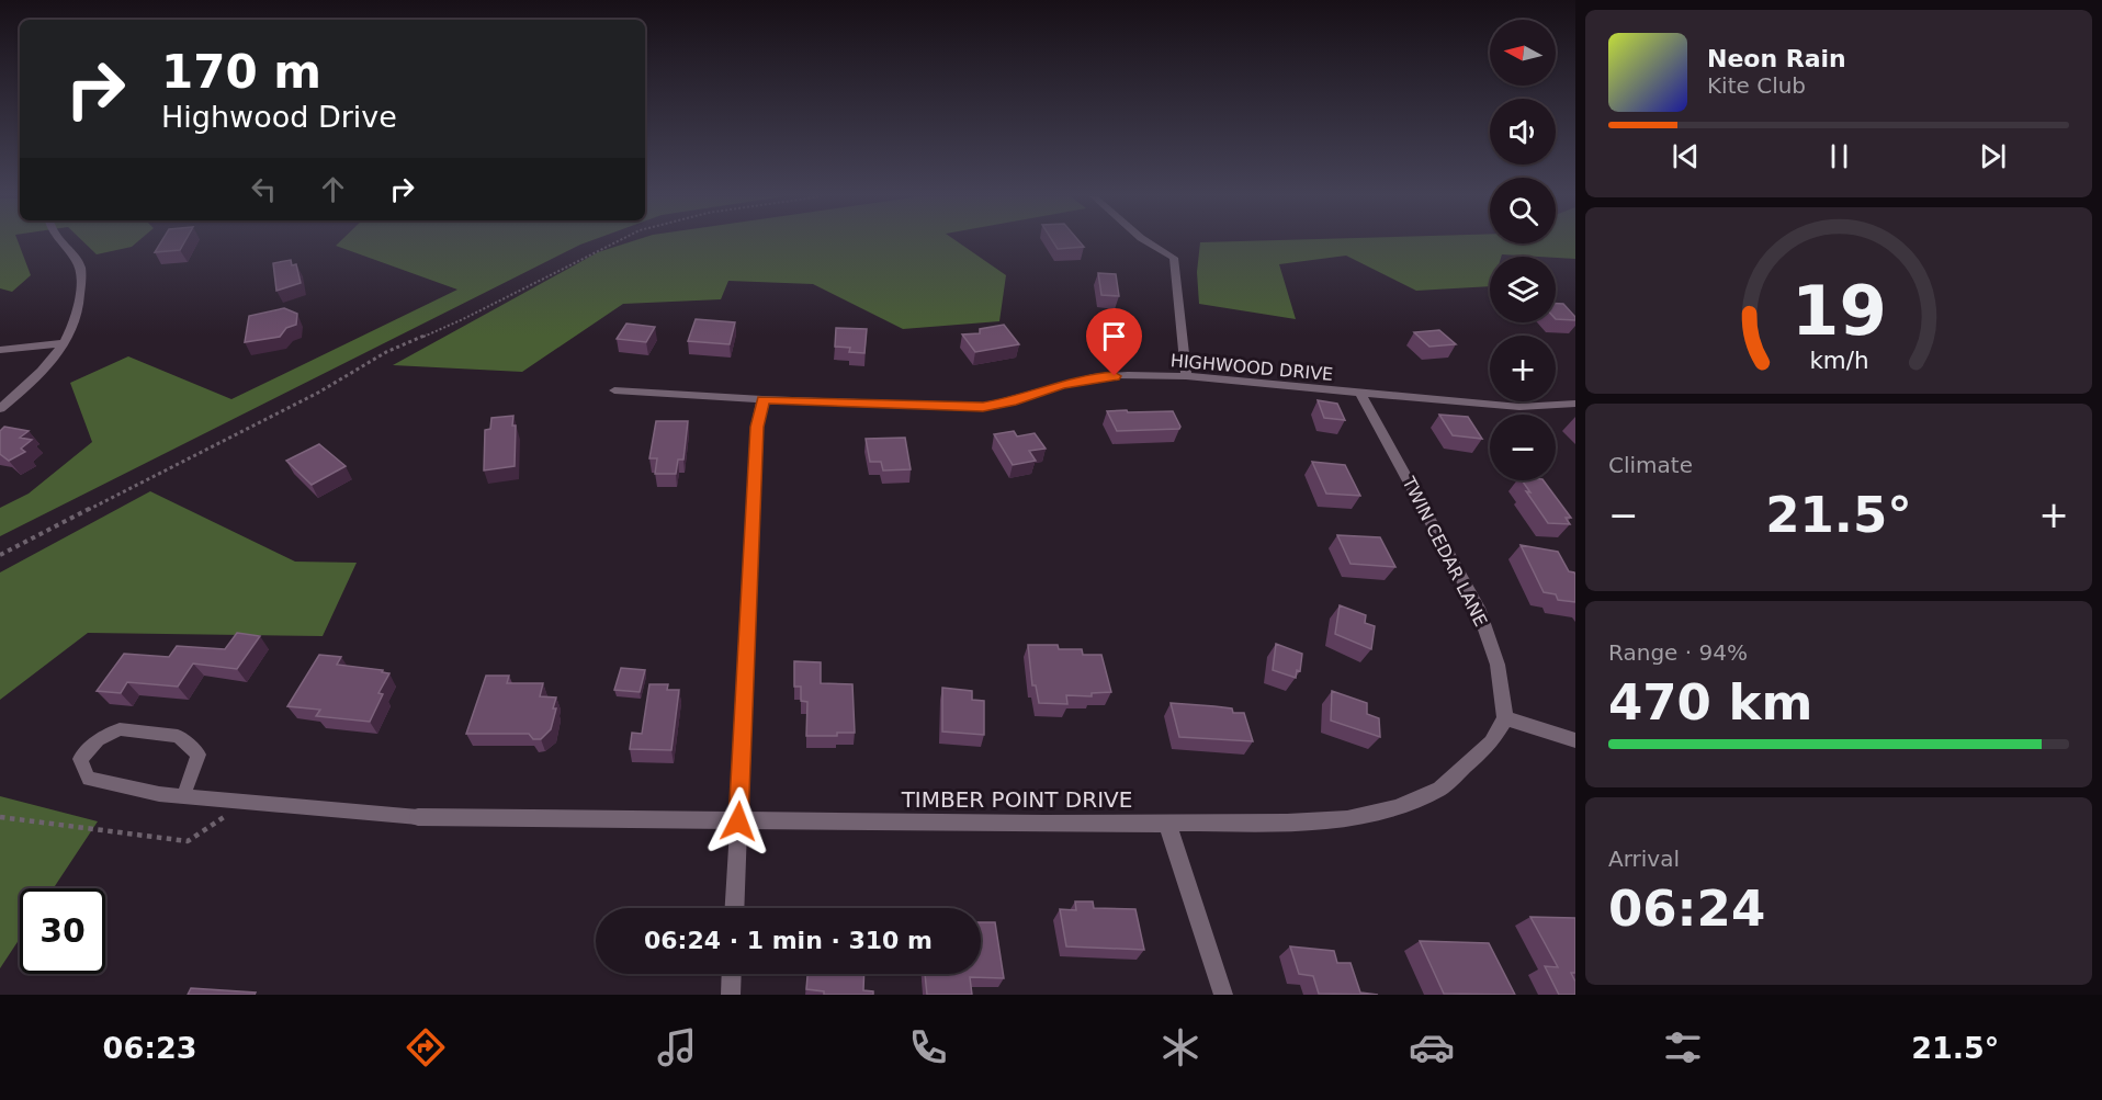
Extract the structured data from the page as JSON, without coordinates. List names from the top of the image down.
{
  "streets": {
    "street": ["HIGHWOOD DRIVE", "TWIN CEDAR LANE", "TIMBER POINT DRIVE"]
  },
  "crossings": [
    ["HIGHWOOD DRIVE", "TWIN CEDAR LANE"],
    ["TWIN CEDAR LANE", "TIMBER POINT DRIVE"]
  ],
  "north": "left",
  "page": {
    "map_buttons": ["+", "−"],
    "turn": ["170 m", "Highwood Drive"],
    "song": ["Neon Rain", "Kite Club"],
    "tile": [
      "Climate",
      ["Range · 94%", "470 km"],
      ["Arrival", "06:24"]
    ],
    "heat": ["−", "21.5°", "+"],
    "limit": "30",
    "trip": "06:24 · 1 min · 310 m",
    "tabs": ["06:23", "21.5°"],
    "gauge": ["19", "km/h"]
  }
}
